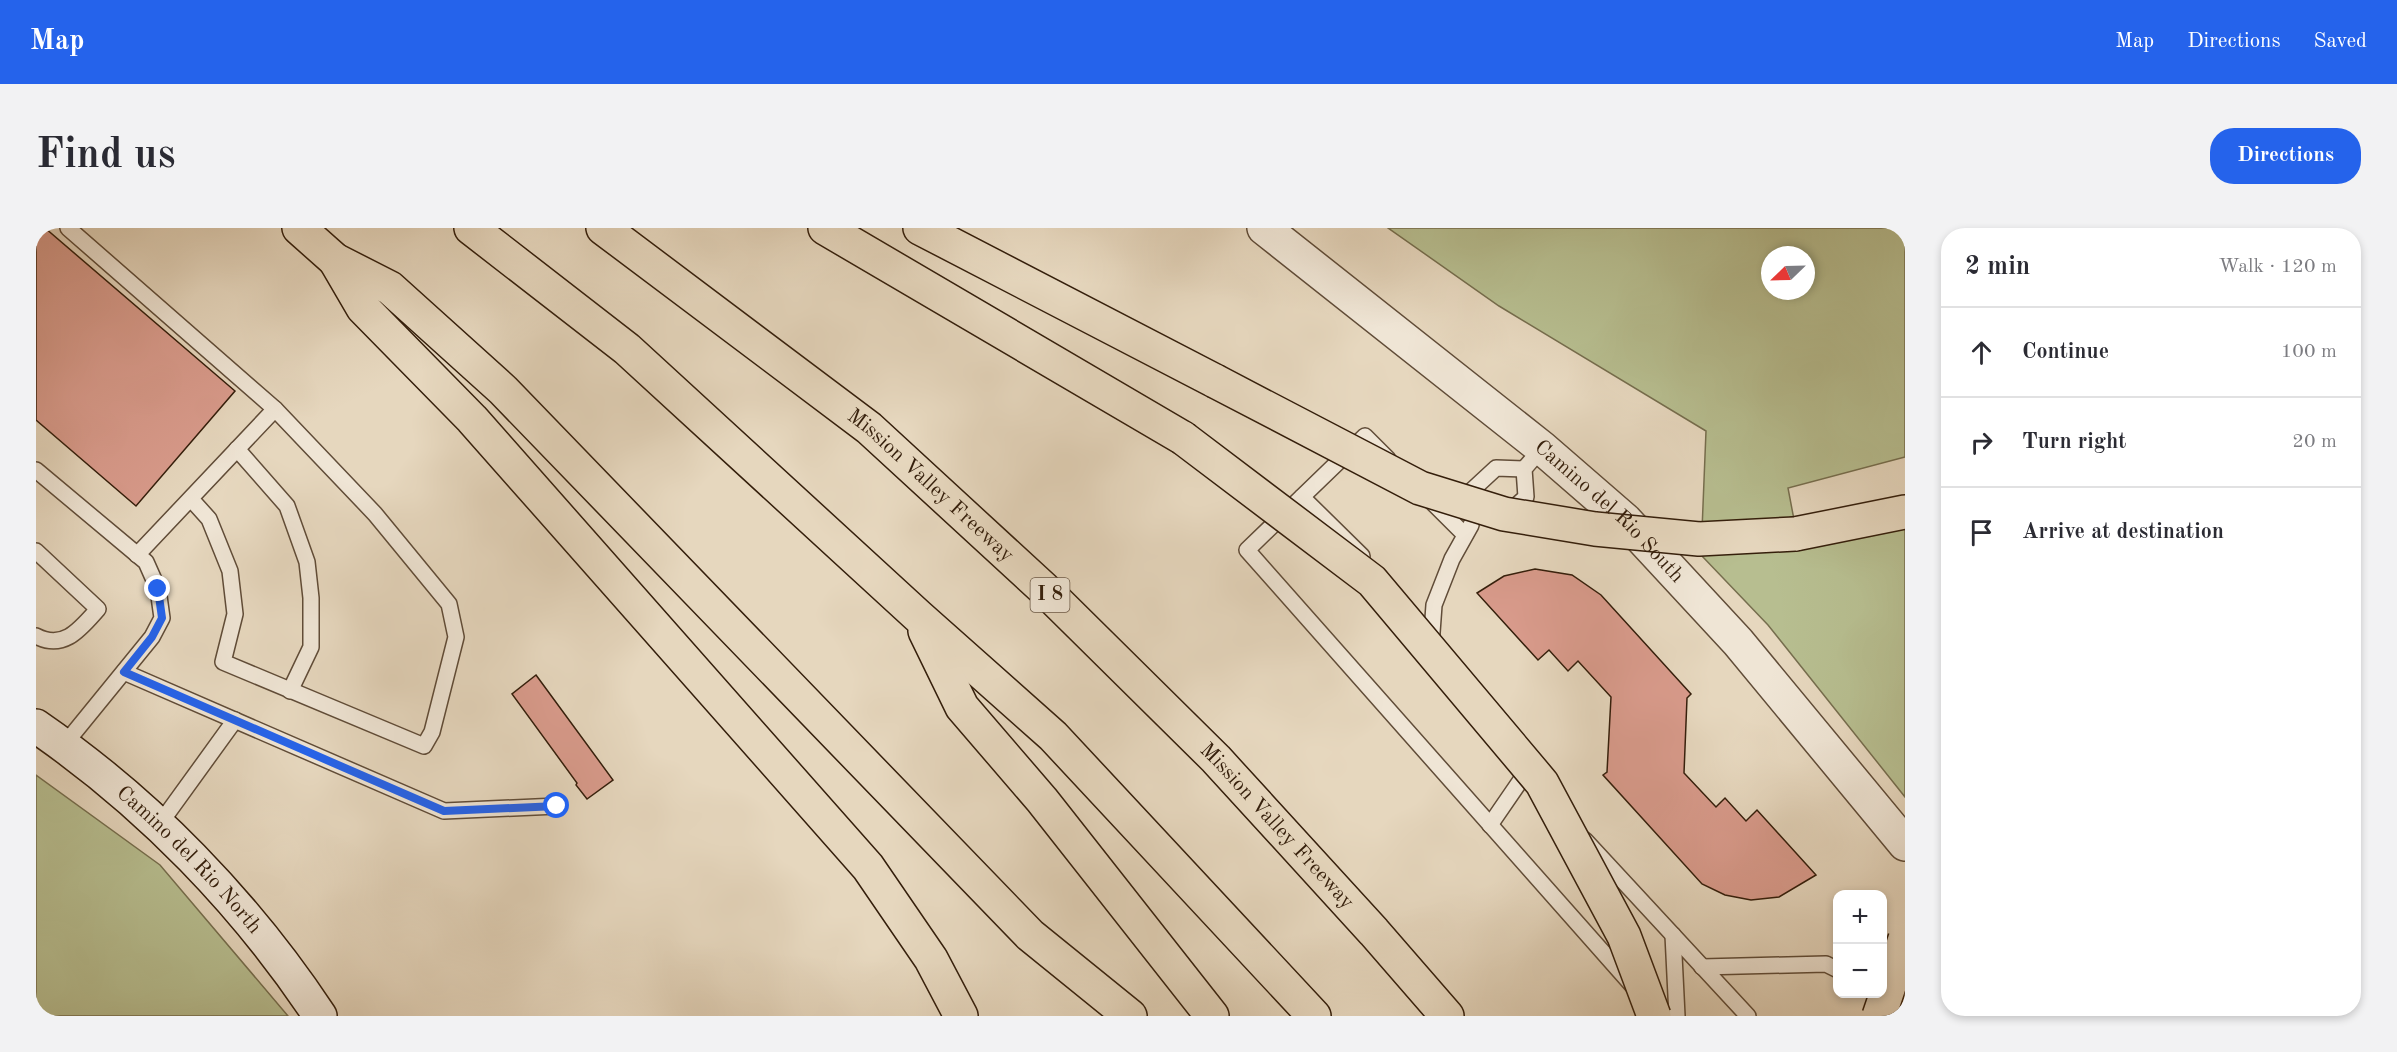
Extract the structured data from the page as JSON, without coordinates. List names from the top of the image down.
{
  "streets": {
    "highway": ["Mission Valley Freeway", "I 8"],
    "street": ["Camino del Rio South", "Camino del Rio North"]
  },
  "north": "bottom left",
  "page": {
    "header": "Map",
    "nav": ["Map", "Directions", "Saved"],
    "buttons": "Directions",
    "title": "Find us",
    "heading": ["2 min", "Walk · 120 m"],
    "list": [
      ["Continue", "100 m"],
      ["Turn right", "20 m"],
      "Arrive at destination"
    ],
    "map_buttons": ["+", "−"]
  }
}
